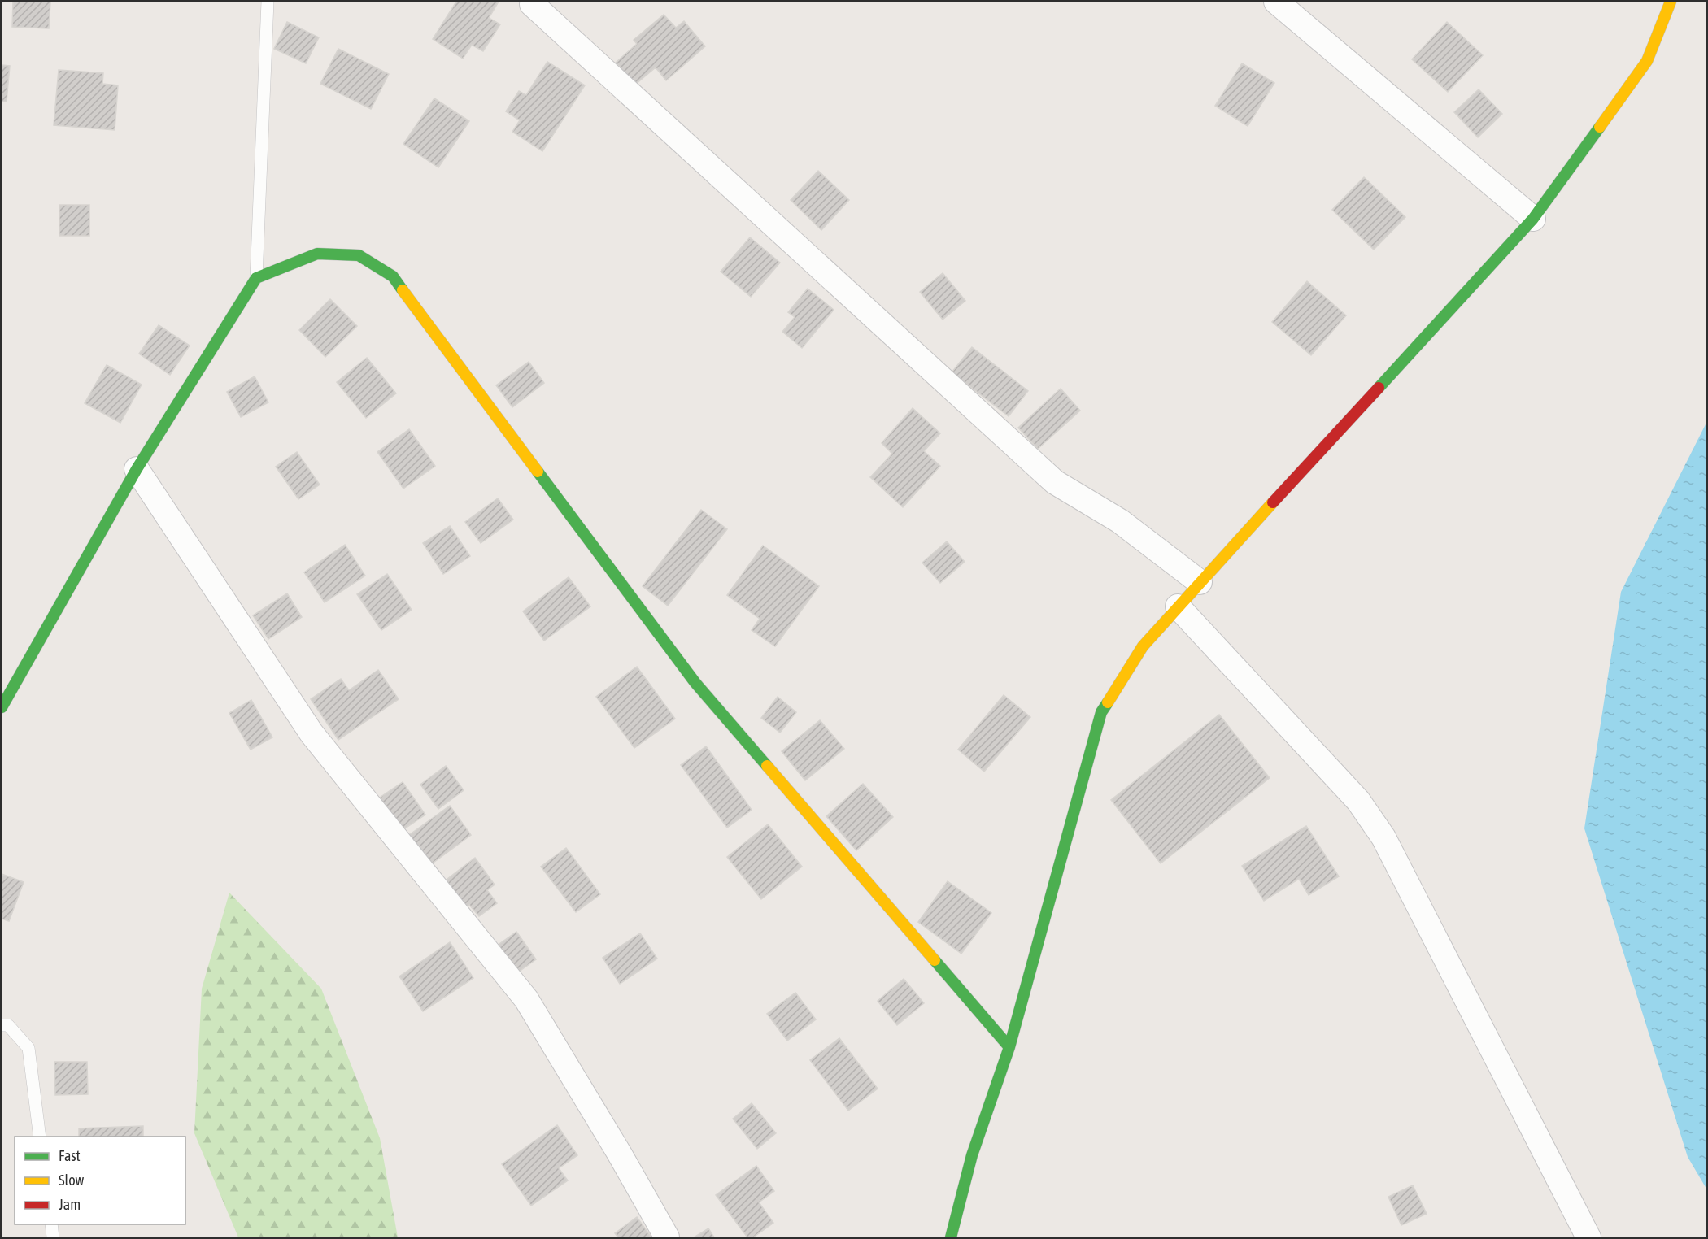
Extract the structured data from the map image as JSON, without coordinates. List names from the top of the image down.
{
  "legend": ["Fast", "Slow", "Jam"]
}
